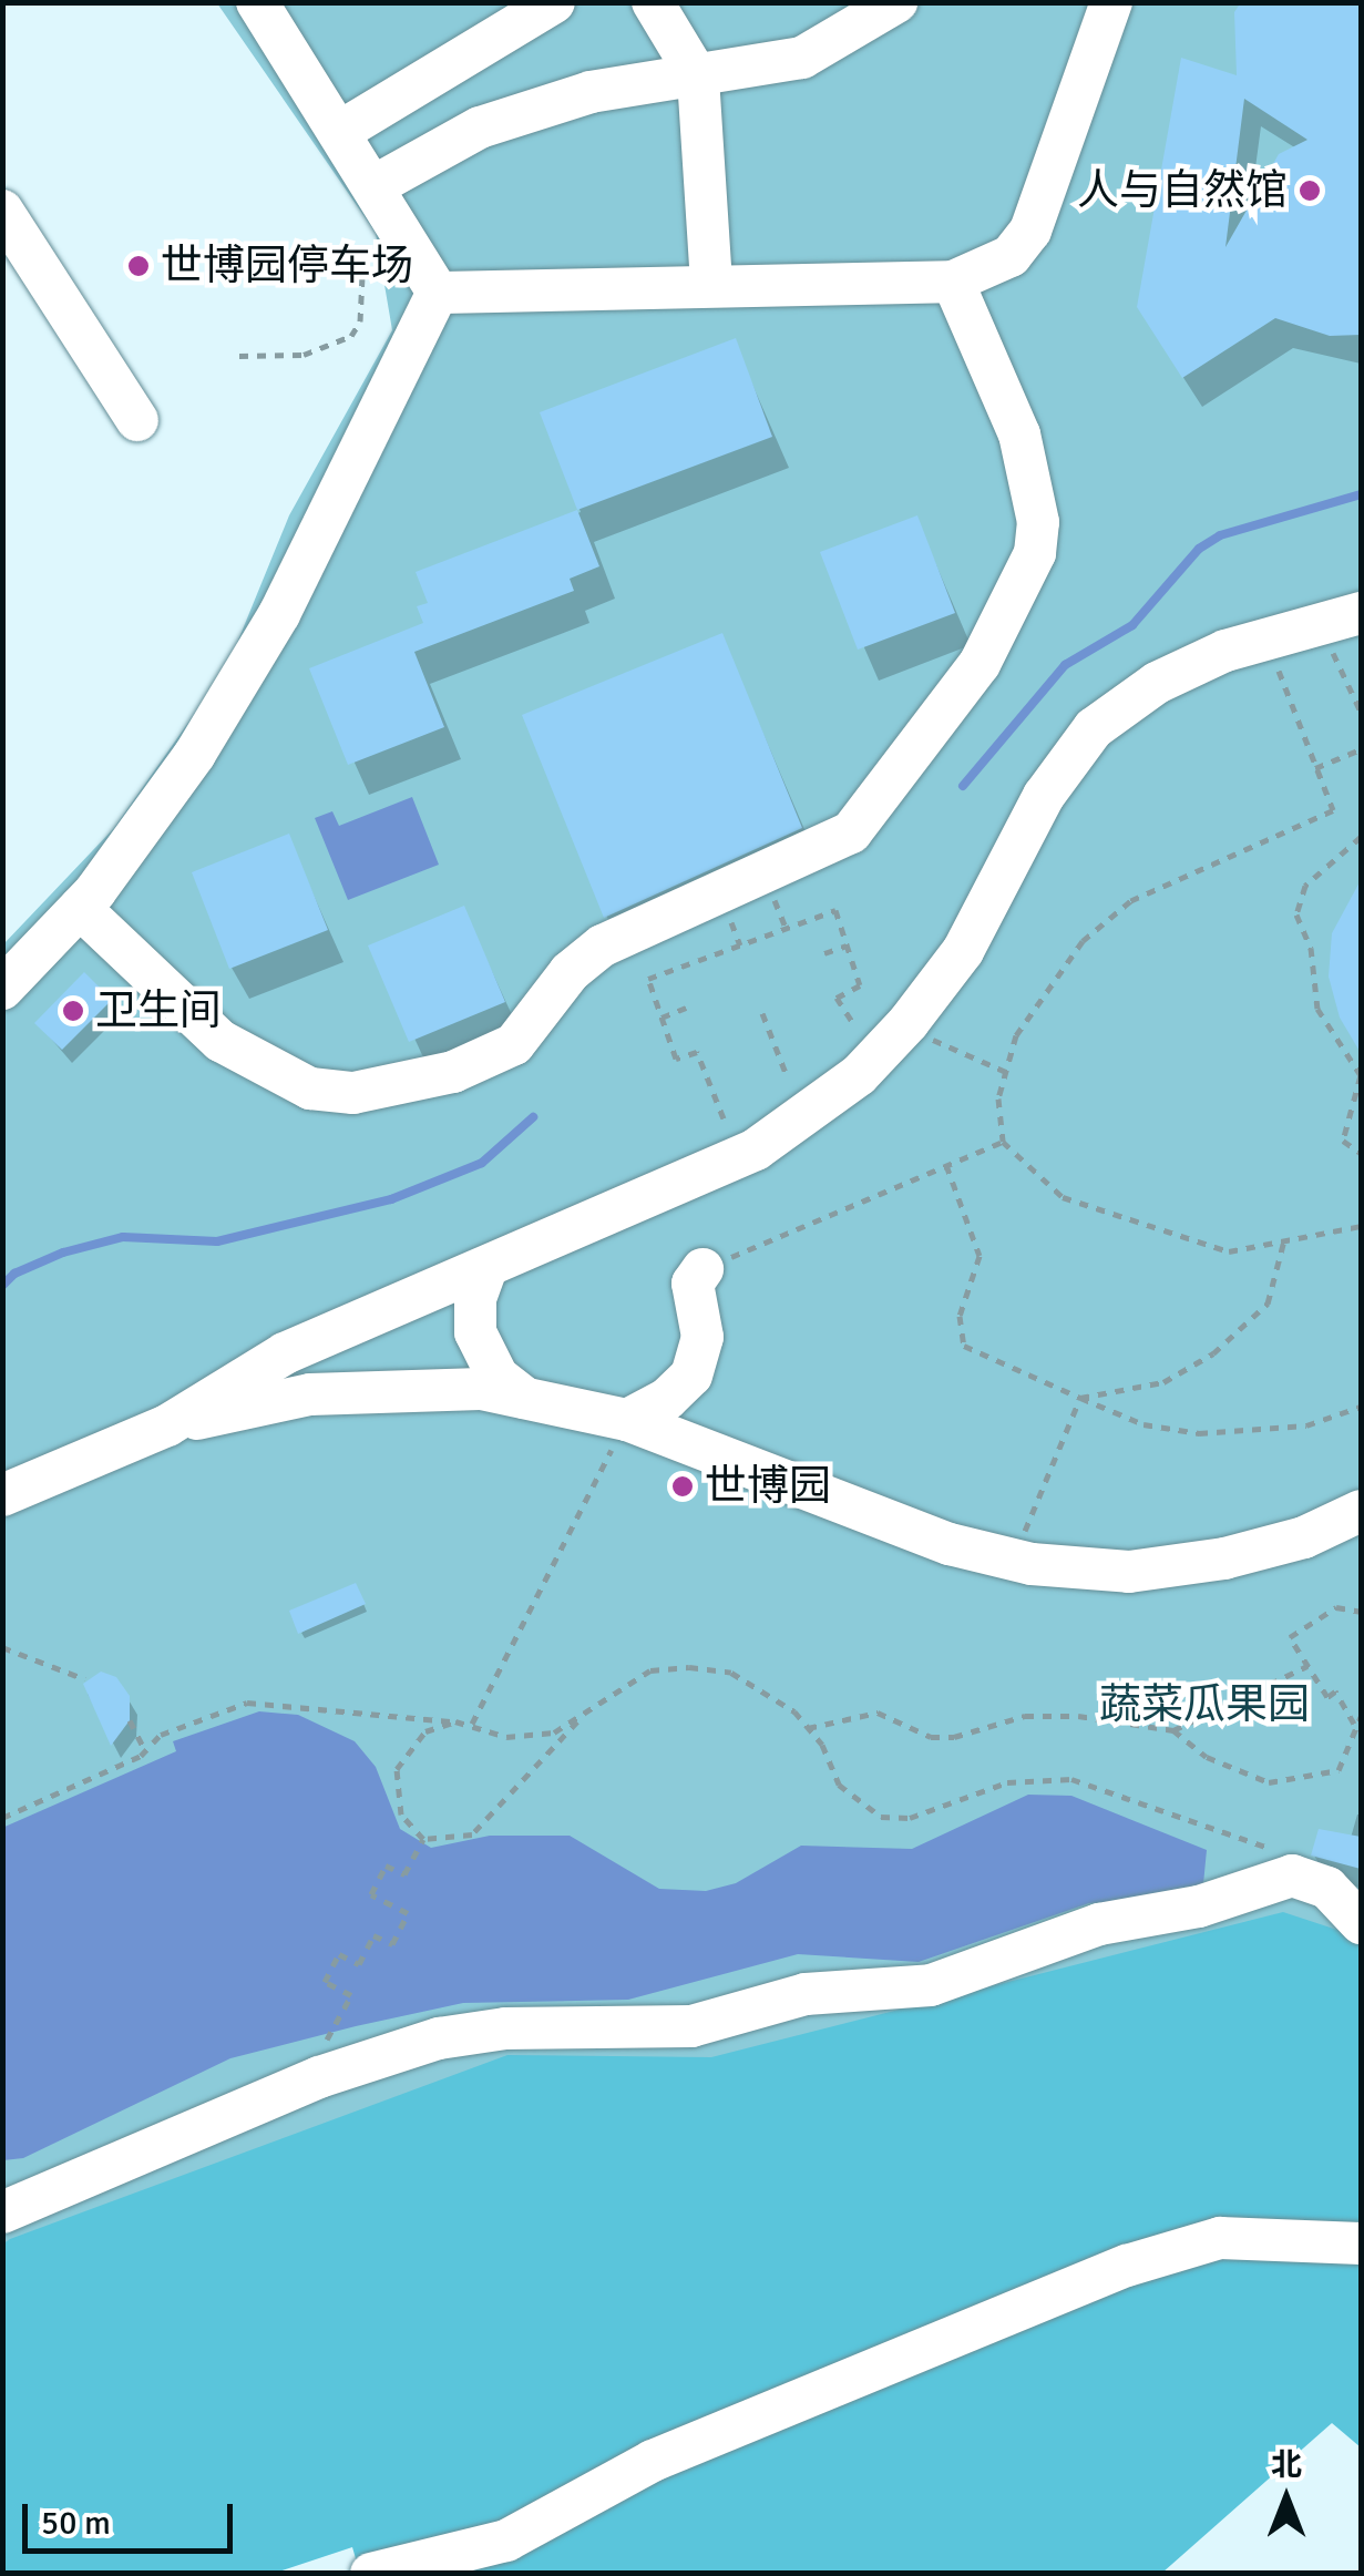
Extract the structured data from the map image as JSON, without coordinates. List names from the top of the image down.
{
  "parks": ["蔬菜瓜果园"],
  "places": [
    "人与自然馆",
    "世博园停车场",
    "卫生间",
    "世博园"
  ],
  "scale_bar": "50 m",
  "north": "top"
}
